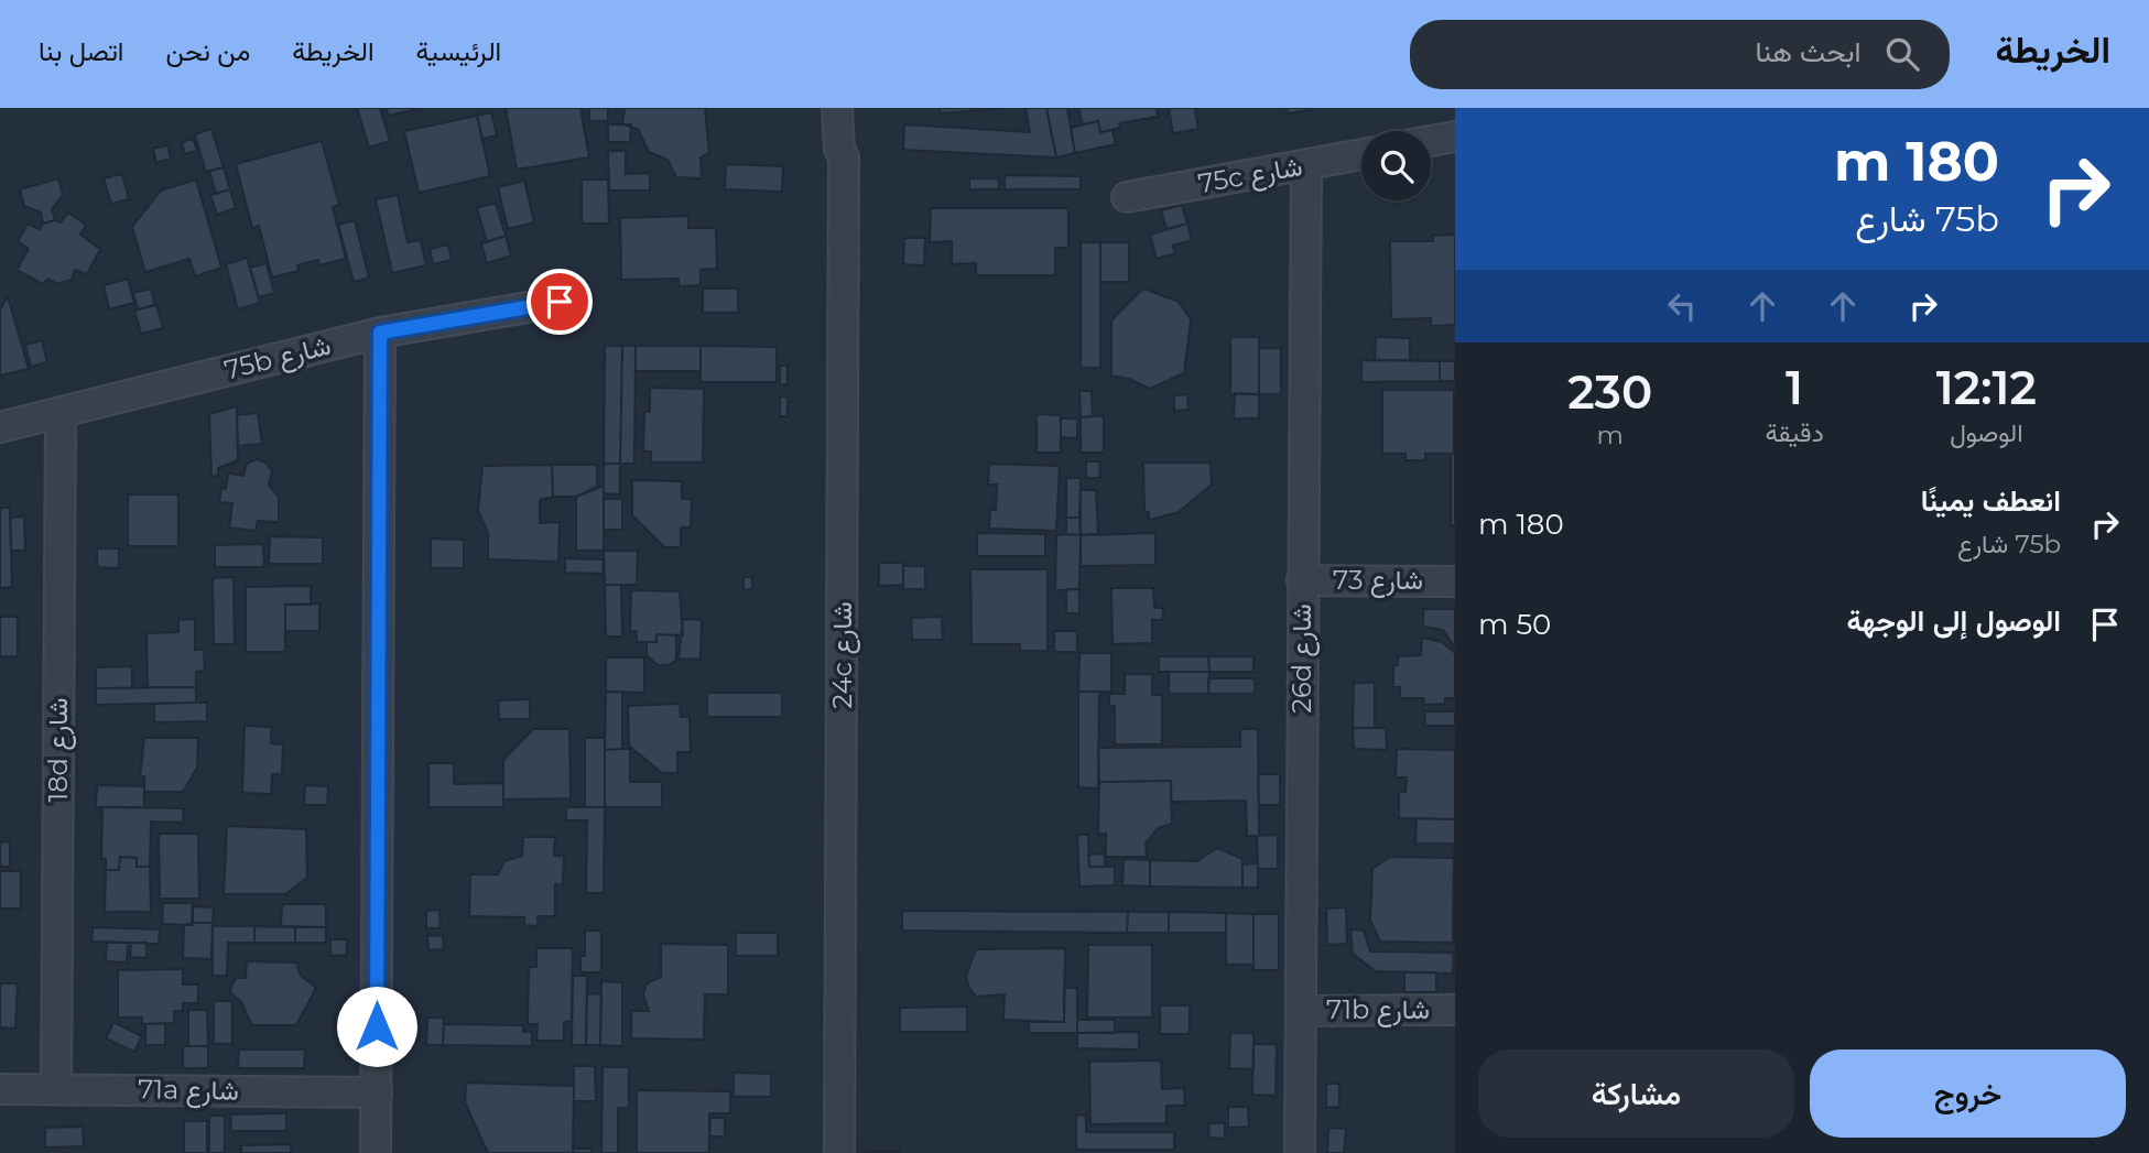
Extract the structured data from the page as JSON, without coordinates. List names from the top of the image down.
{
  "streets": {
    "street": [
      "75c شارع",
      "75b شارع",
      "شارع 73",
      "24c شارع",
      "26d شارع",
      "18d شارع",
      "71b شارع",
      "71a شارع"
    ]
  },
  "crossings": [
    ["75c شارع", "26d شارع"],
    ["75b شارع", "18d شارع"],
    ["شارع 73", "26d شارع"],
    ["26d شارع", "71b شارع"],
    ["18d شارع", "71a شارع"]
  ],
  "page": {
    "header": "الخريطة",
    "search": "ابحث هنا",
    "nav": [
      "الرئيسية",
      "الخريطة",
      "من نحن",
      "اتصل بنا"
    ],
    "turn": ["180 m", "75b شارع"],
    "eta": [
      "12:12",
      "الوصول",
      "1",
      "دقيقة",
      "230",
      "m"
    ],
    "list": [
      {
        "name": "انعطف يمينًا",
        "note": "75b شارع",
        "value": "180 m"
      },
      {
        "name": "الوصول إلى الوجهة",
        "value": "50 m"
      }
    ],
    "buttons": ["خروج", "مشاركة"]
  }
}
